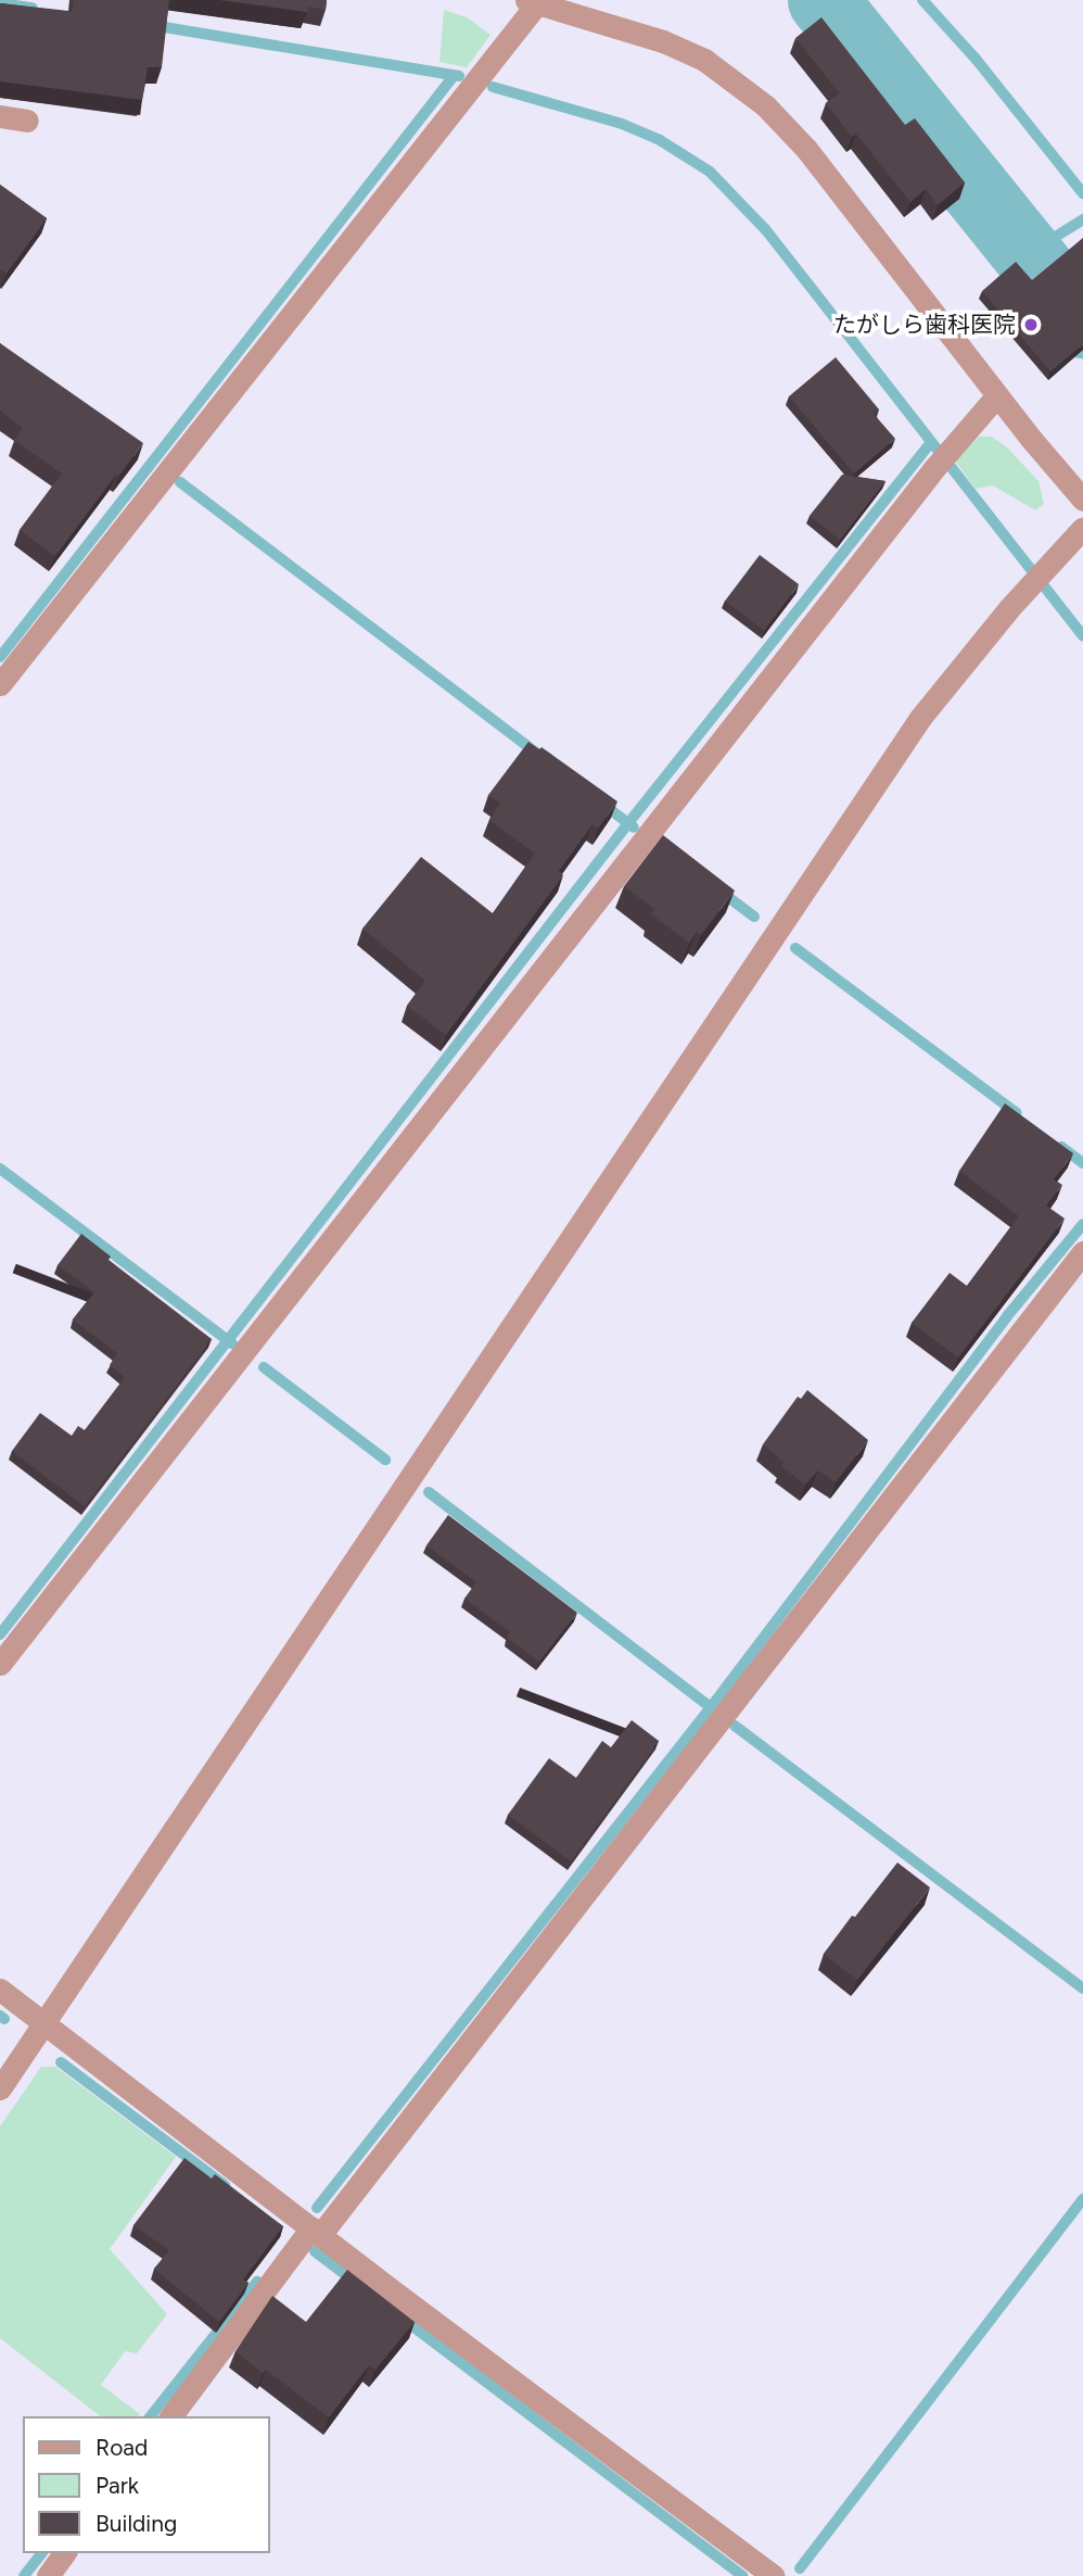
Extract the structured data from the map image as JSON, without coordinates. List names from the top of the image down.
{
  "places": ["たがしら歯科医院"],
  "legend": ["Road", "Park", "Building"]
}
